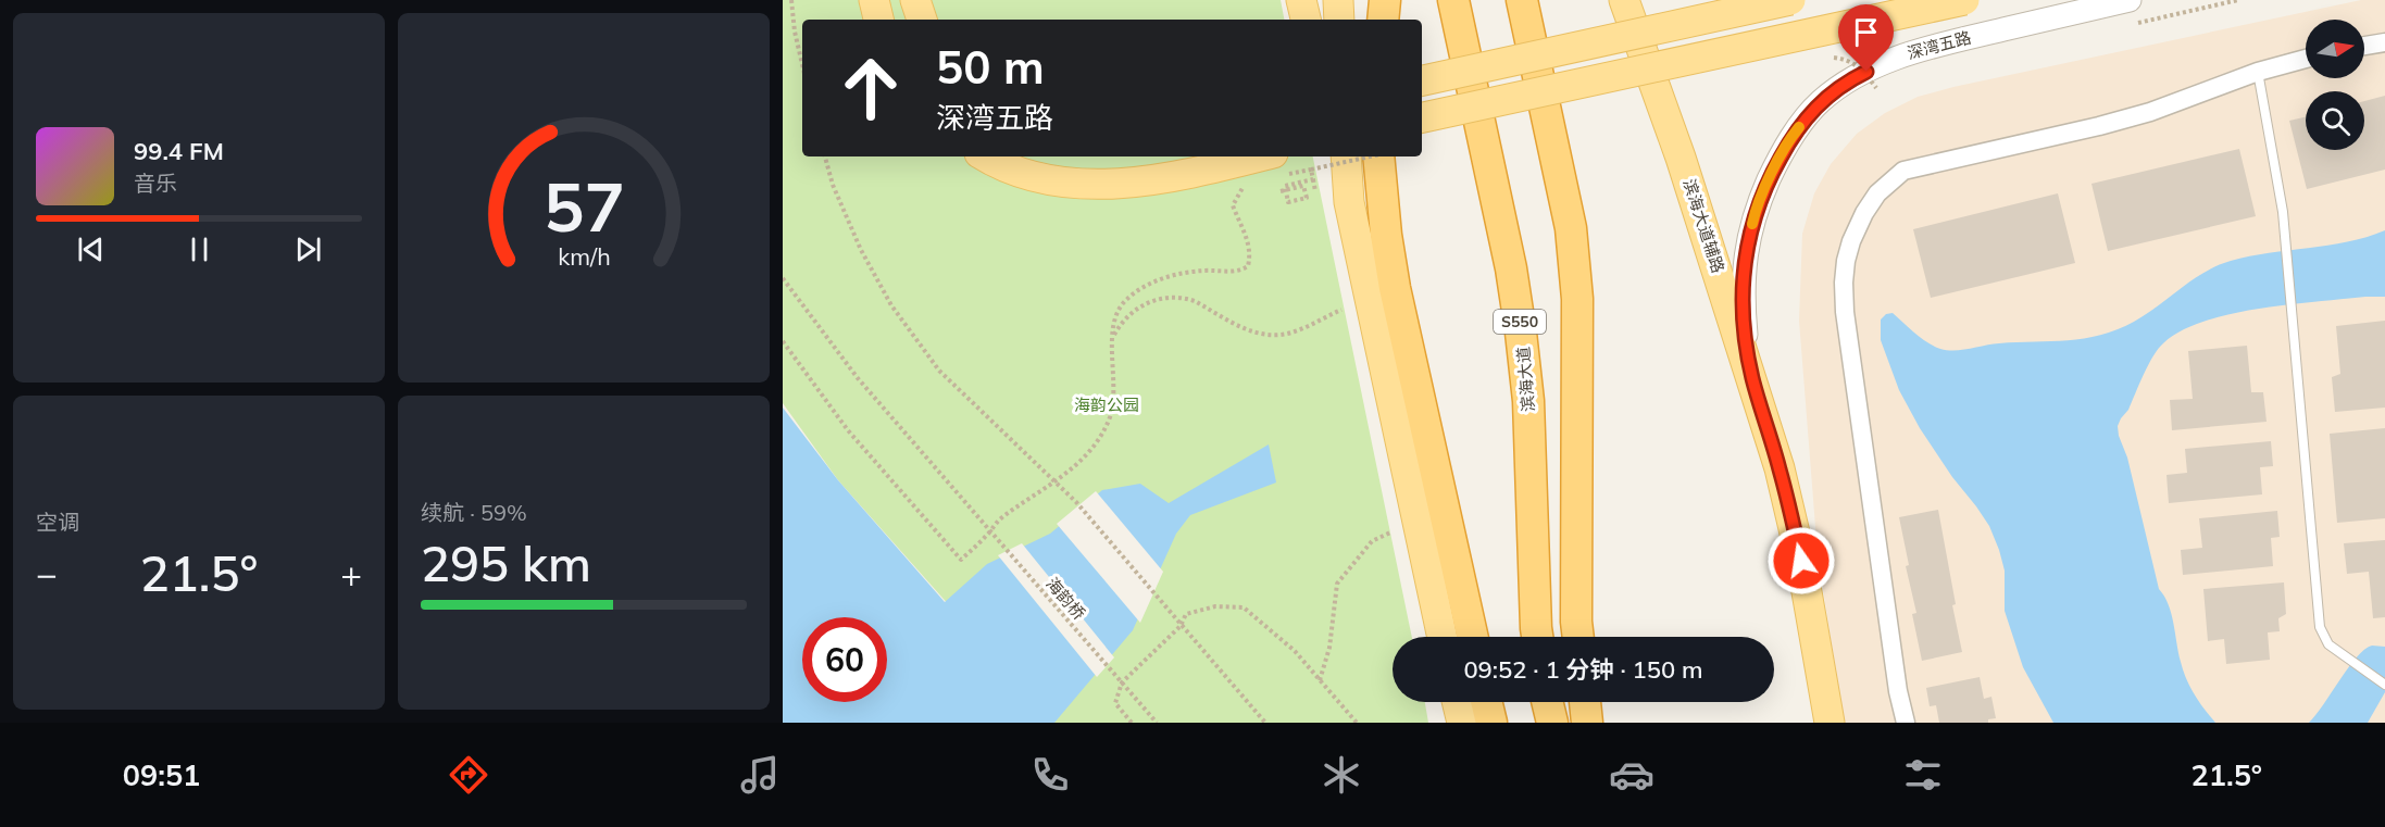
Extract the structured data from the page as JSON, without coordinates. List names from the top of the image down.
{
  "streets": {
    "highway": ["S550", "滨海大道"],
    "main road": ["滨海大道辅路"],
    "street": ["深湾五路"],
    "path": ["海韵桥"]
  },
  "crossings": [
    ["深湾五路", "滨海大道辅路"]
  ],
  "parks": ["海韵公园"],
  "north": "right",
  "page": {
    "turn": ["50 m", "深湾五路"],
    "song": ["99.4 FM", "音乐"],
    "tile": [
      "空调",
      ["续航 · 59%", "295 km"]
    ],
    "heat": ["−", "21.5°", "+"],
    "limit": "60",
    "trip": "09:52 · 1 分钟 · 150 m",
    "tabs": ["09:51", "21.5°"],
    "gauge": ["57", "km/h"]
  }
}
